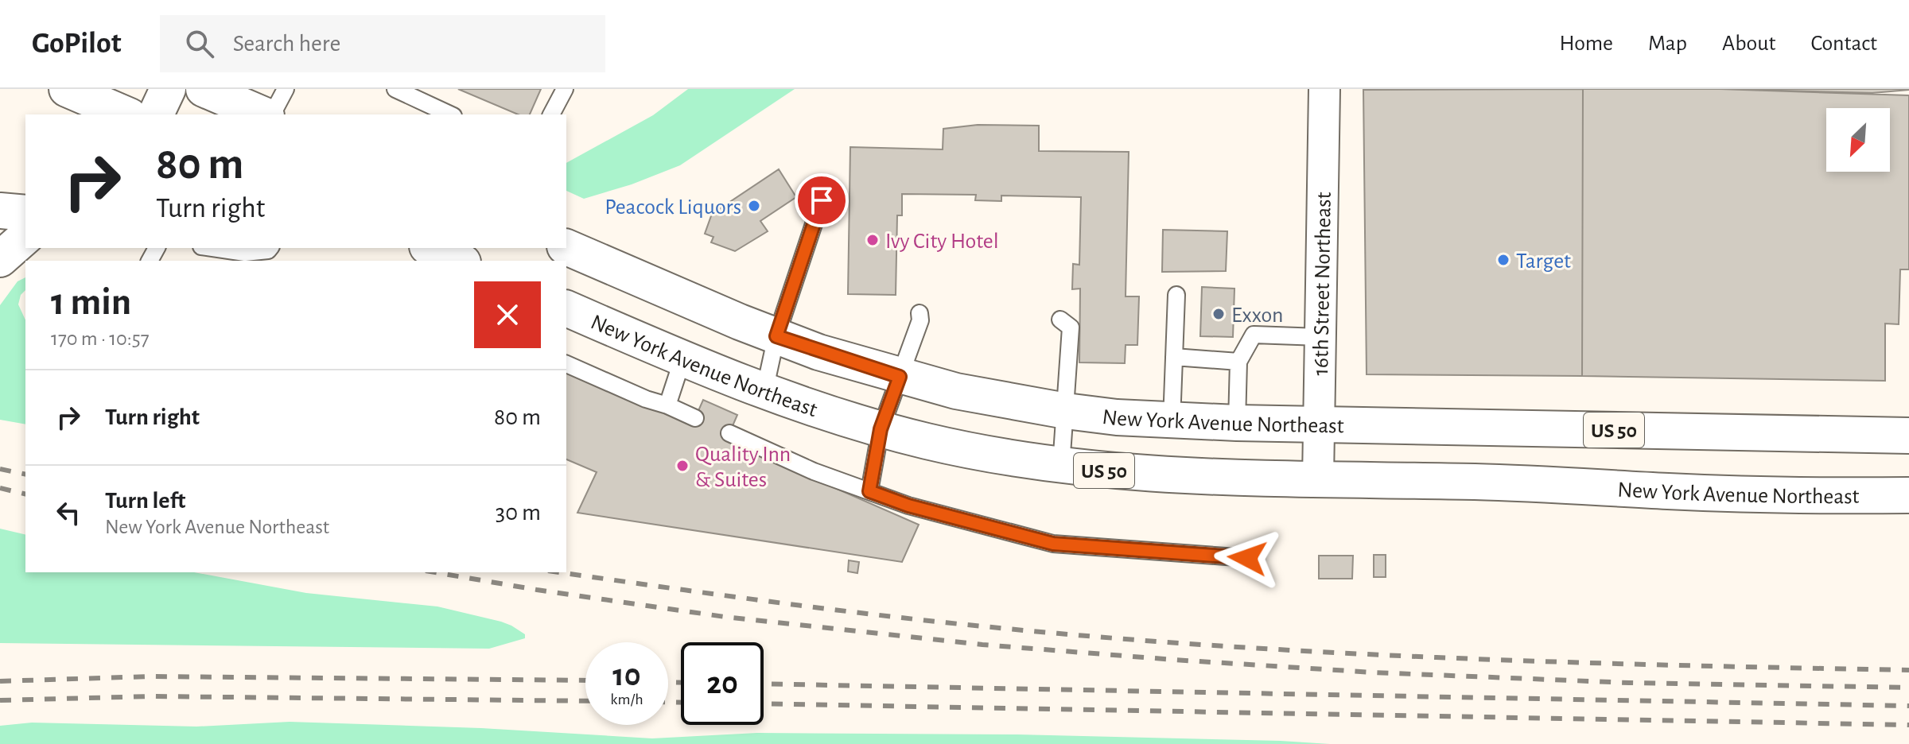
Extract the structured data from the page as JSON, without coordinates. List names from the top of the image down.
{
  "streets": {
    "main road": ["New York Avenue Northeast", "US 50"],
    "street": ["16th Street Northeast"]
  },
  "crossings": [
    ["16th Street Northeast", "New York Avenue Northeast"]
  ],
  "places": [
    "Peacock Liquors",
    "Ivy City Hotel",
    "Target",
    "Exxon",
    "Quality Inn & Suites"
  ],
  "north": "bottom left",
  "page": {
    "header": "GoPilot",
    "search": "Search here",
    "nav": [
      "Home",
      "Map",
      "About",
      "Contact"
    ],
    "turn": ["80 m", "Turn right"],
    "heading": ["1 min", "170 m · 10:57"],
    "list": [
      {
        "name": "Turn right",
        "value": "80 m"
      },
      {
        "name": "Turn left",
        "note": "New York Avenue Northeast",
        "value": "30 m"
      }
    ],
    "speed": "10 km/h",
    "limit": "20"
  }
}
